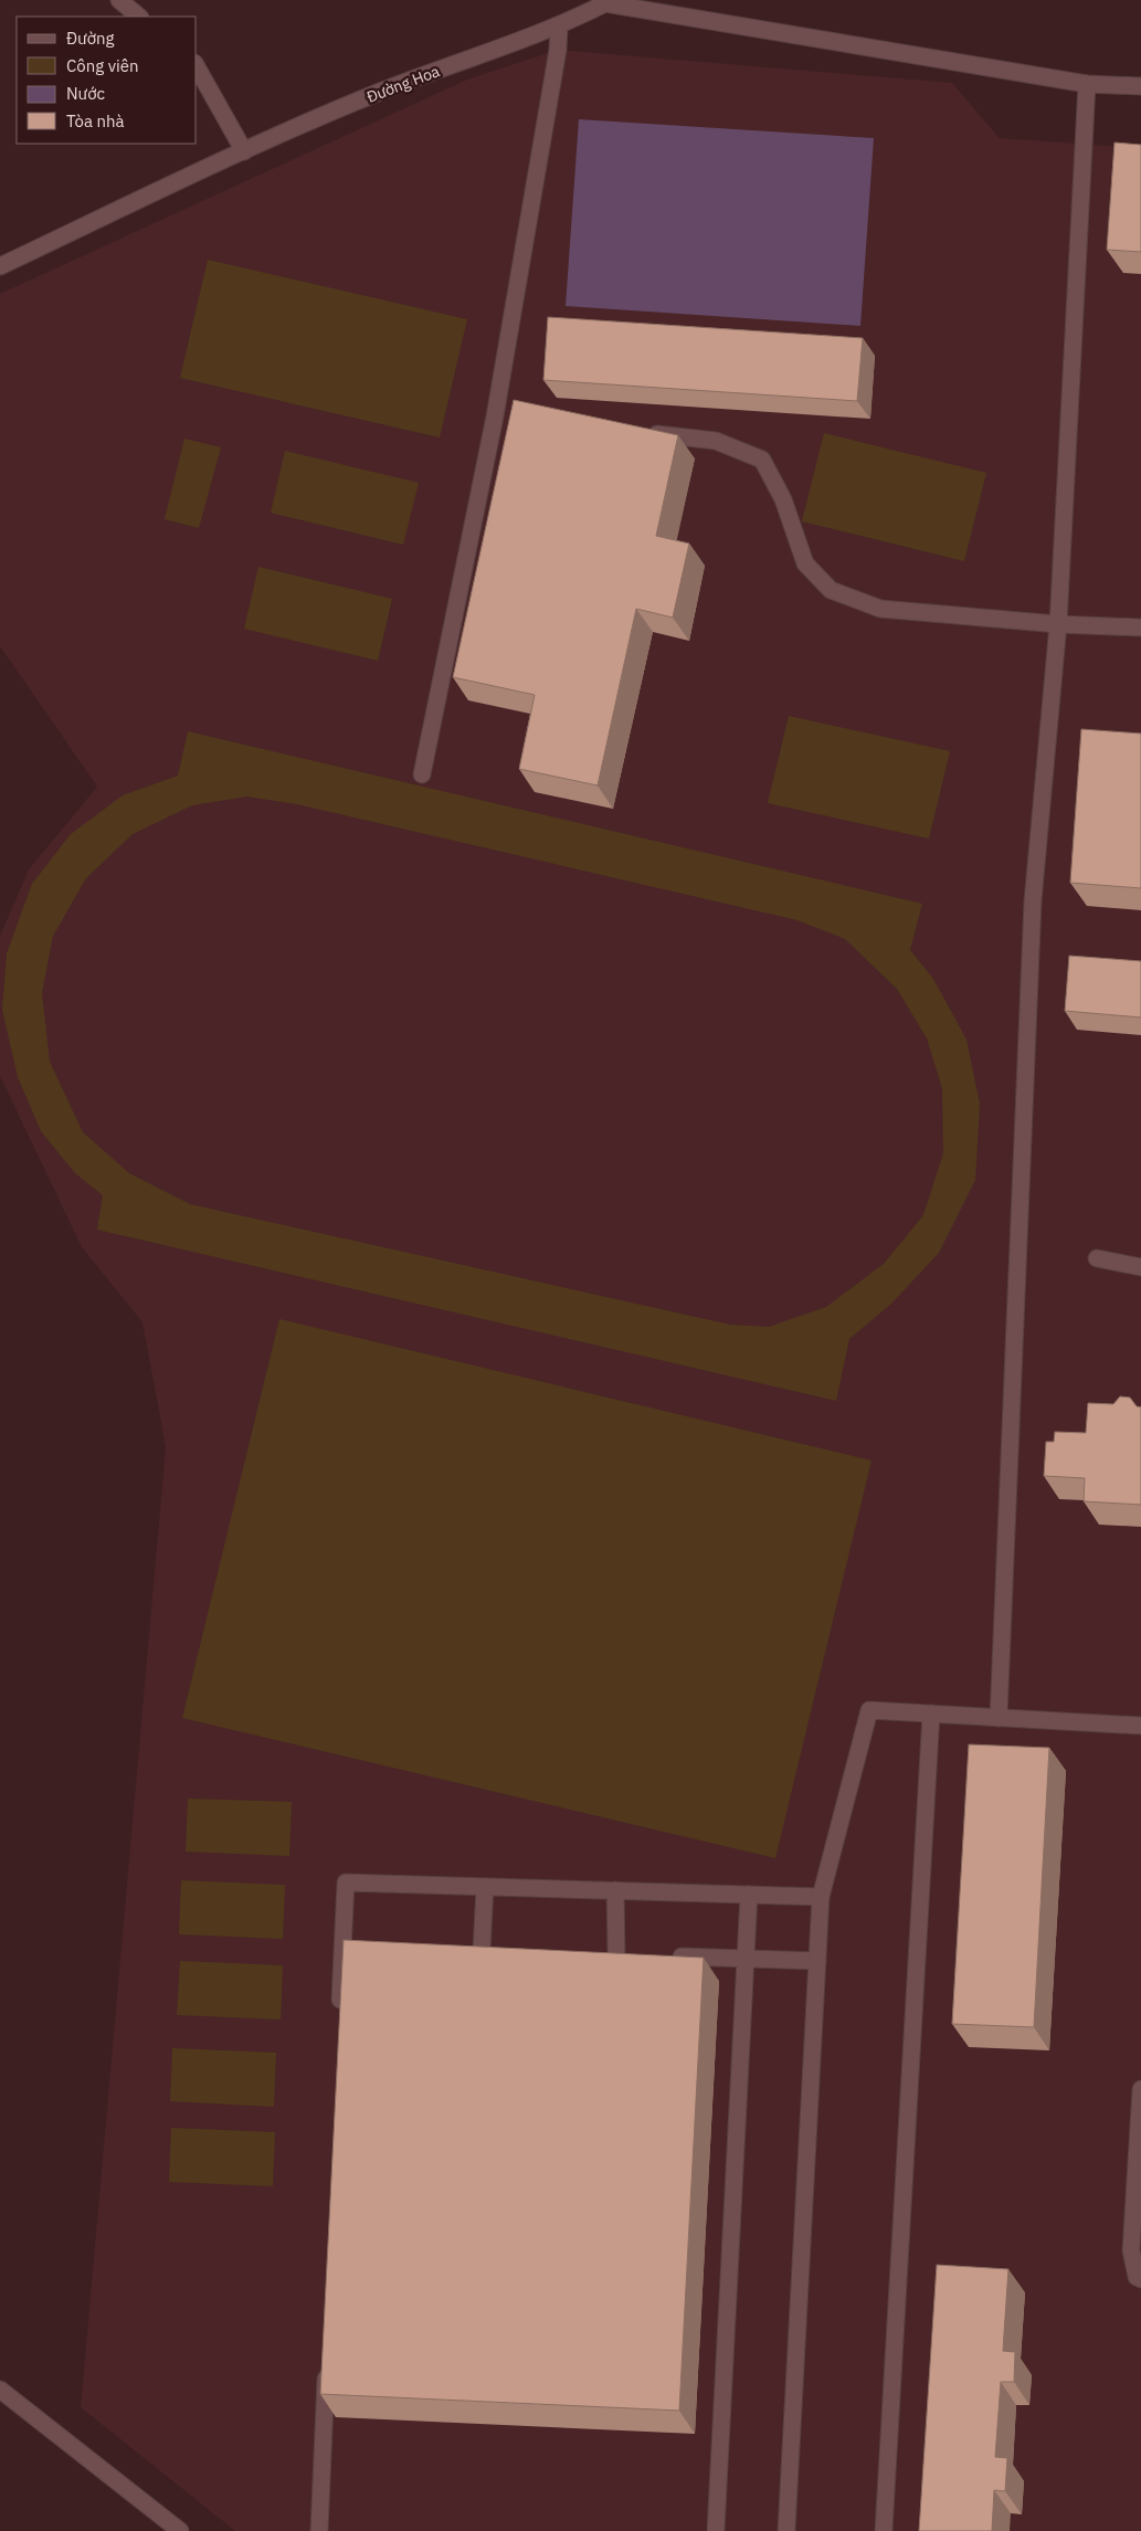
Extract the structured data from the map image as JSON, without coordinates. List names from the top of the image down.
{
  "streets": {
    "street": ["Đường Hoa"]
  },
  "legend": [
    "Đường",
    "Công viên",
    "Nước",
    "Tòa nhà"
  ]
}
